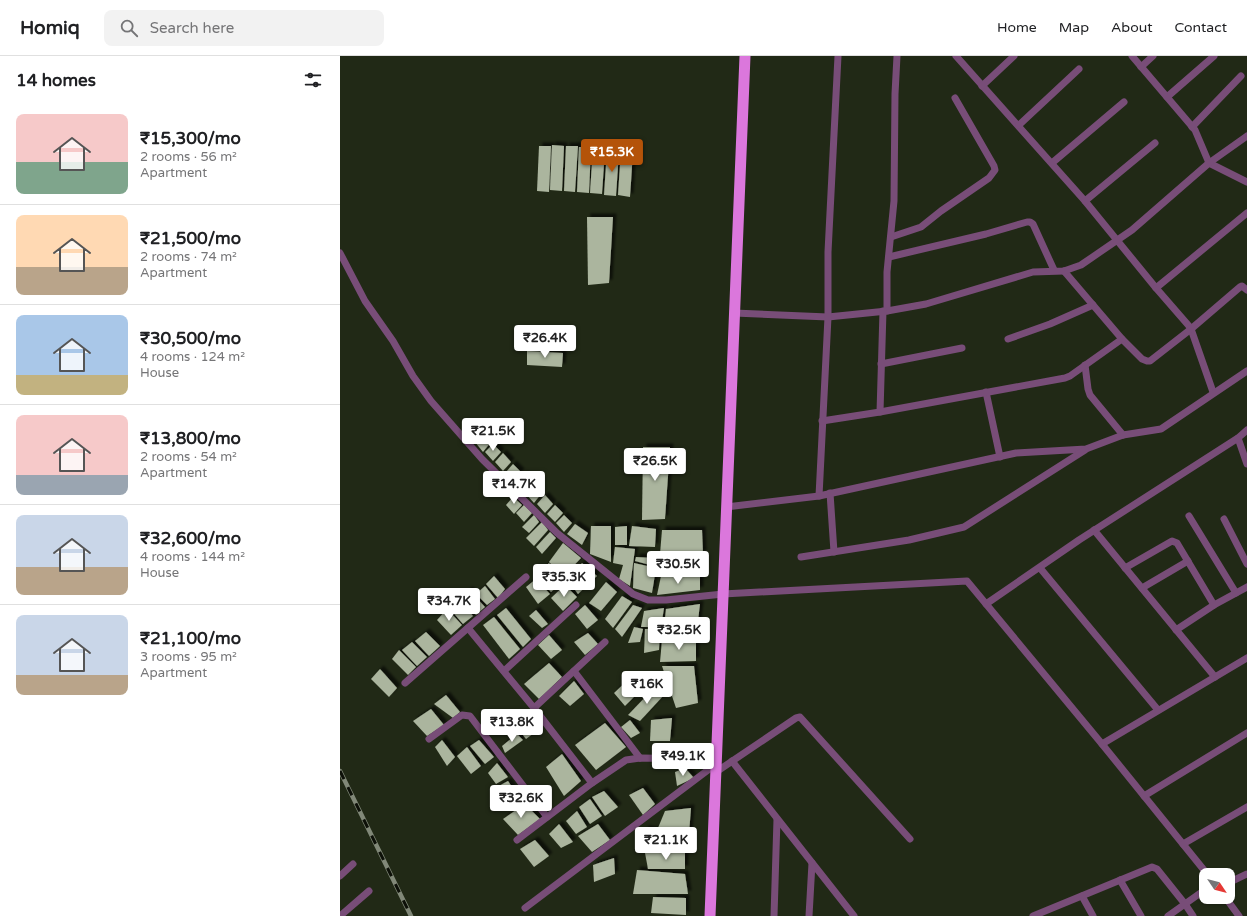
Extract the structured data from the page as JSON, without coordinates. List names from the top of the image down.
{
  "north": "bottom right",
  "page": {
    "header": "Homiq",
    "search": "Search here",
    "nav": [
      "Home",
      "Map",
      "About",
      "Contact"
    ],
    "heading": "14 homes",
    "list": [
      {
        "name": "₹15,300/mo",
        "note": "2 rooms · 56 m² · Apartment"
      },
      {
        "name": "₹21,500/mo",
        "note": "2 rooms · 74 m² · Apartment"
      },
      {
        "name": "₹30,500/mo",
        "note": "4 rooms · 124 m² · House"
      },
      {
        "name": "₹13,800/mo",
        "note": "2 rooms · 54 m² · Apartment"
      },
      {
        "name": "₹32,600/mo",
        "note": "4 rooms · 144 m² · House"
      },
      {
        "name": "₹21,100/mo",
        "note": "3 rooms · 95 m² · Apartment"
      }
    ],
    "price": [
      "₹15.3K",
      "₹26.4K",
      "₹21.5K",
      "₹26.5K",
      "₹14.7K",
      "₹30.5K",
      "₹35.3K",
      "₹34.7K",
      "₹32.5K",
      "₹16K",
      "₹13.8K",
      "₹49.1K",
      "₹32.6K",
      "₹21.1K"
    ]
  }
}
